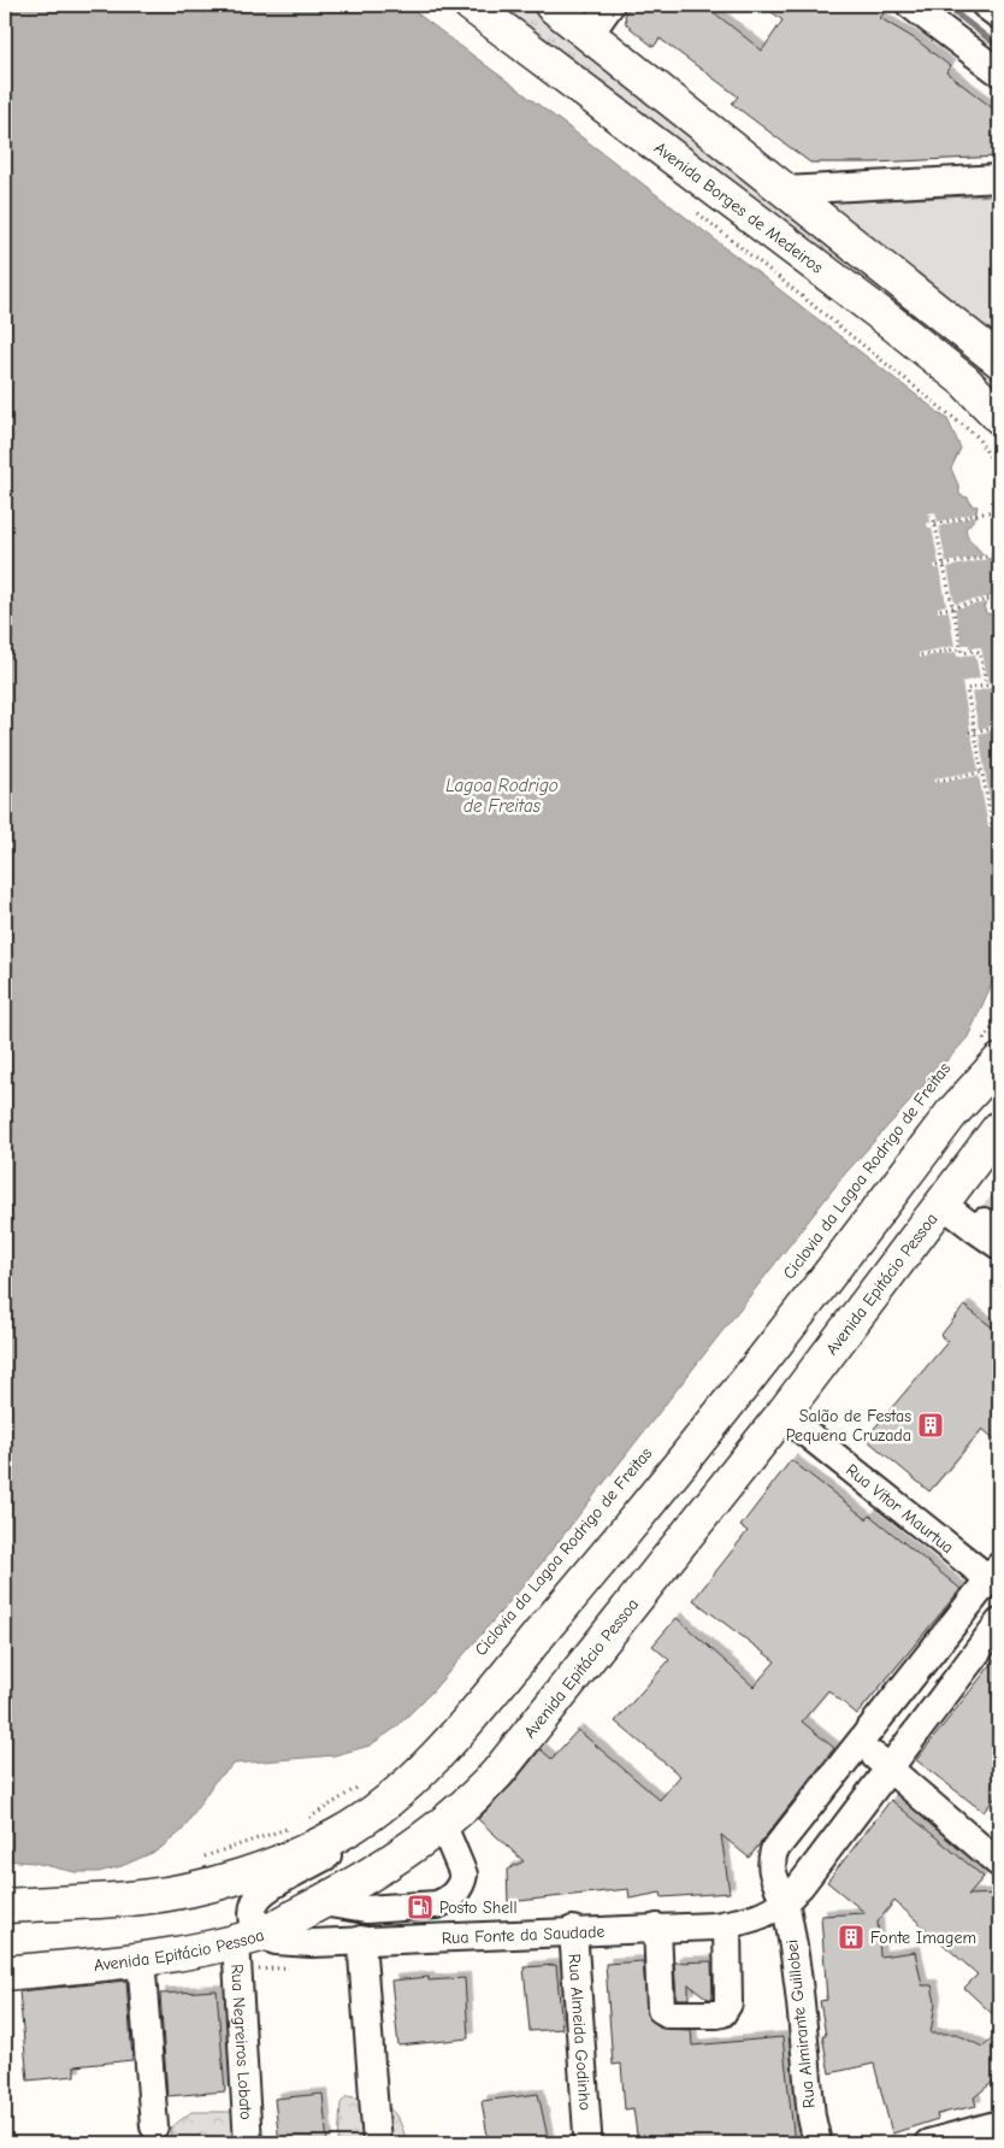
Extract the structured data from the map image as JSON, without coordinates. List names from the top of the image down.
{
  "streets": {
    "highway": ["Avenida Borges de Medeiros", "Avenida Epitácio Pessoa"],
    "street": [
      "Rua Vitor Maurtua",
      "Rua Fonte da Saudade",
      "Rua Almirante Guillobei",
      "Rua Almeida Godinho",
      "Rua Negreiros Lobato"
    ]
  },
  "crossings": [
    ["Avenida Epitácio Pessoa", "Rua Vitor Maurtua"],
    ["Avenida Epitácio Pessoa", "Rua Fonte da Saudade"],
    ["Avenida Epitácio Pessoa", "Rua Negreiros Lobato"],
    ["Rua Fonte da Saudade", "Rua Almirante Guillobei"],
    ["Rua Fonte da Saudade", "Rua Almeida Godinho"],
    ["Rua Fonte da Saudade", "Rua Negreiros Lobato"]
  ],
  "water": ["Lagoa Rodrigo de Freitas"],
  "places": {
    "building": ["Salão de Festas Pequena Cruzada", "Fonte Imagem"],
    "fuel station": ["Posto Shell"]
  }
}
